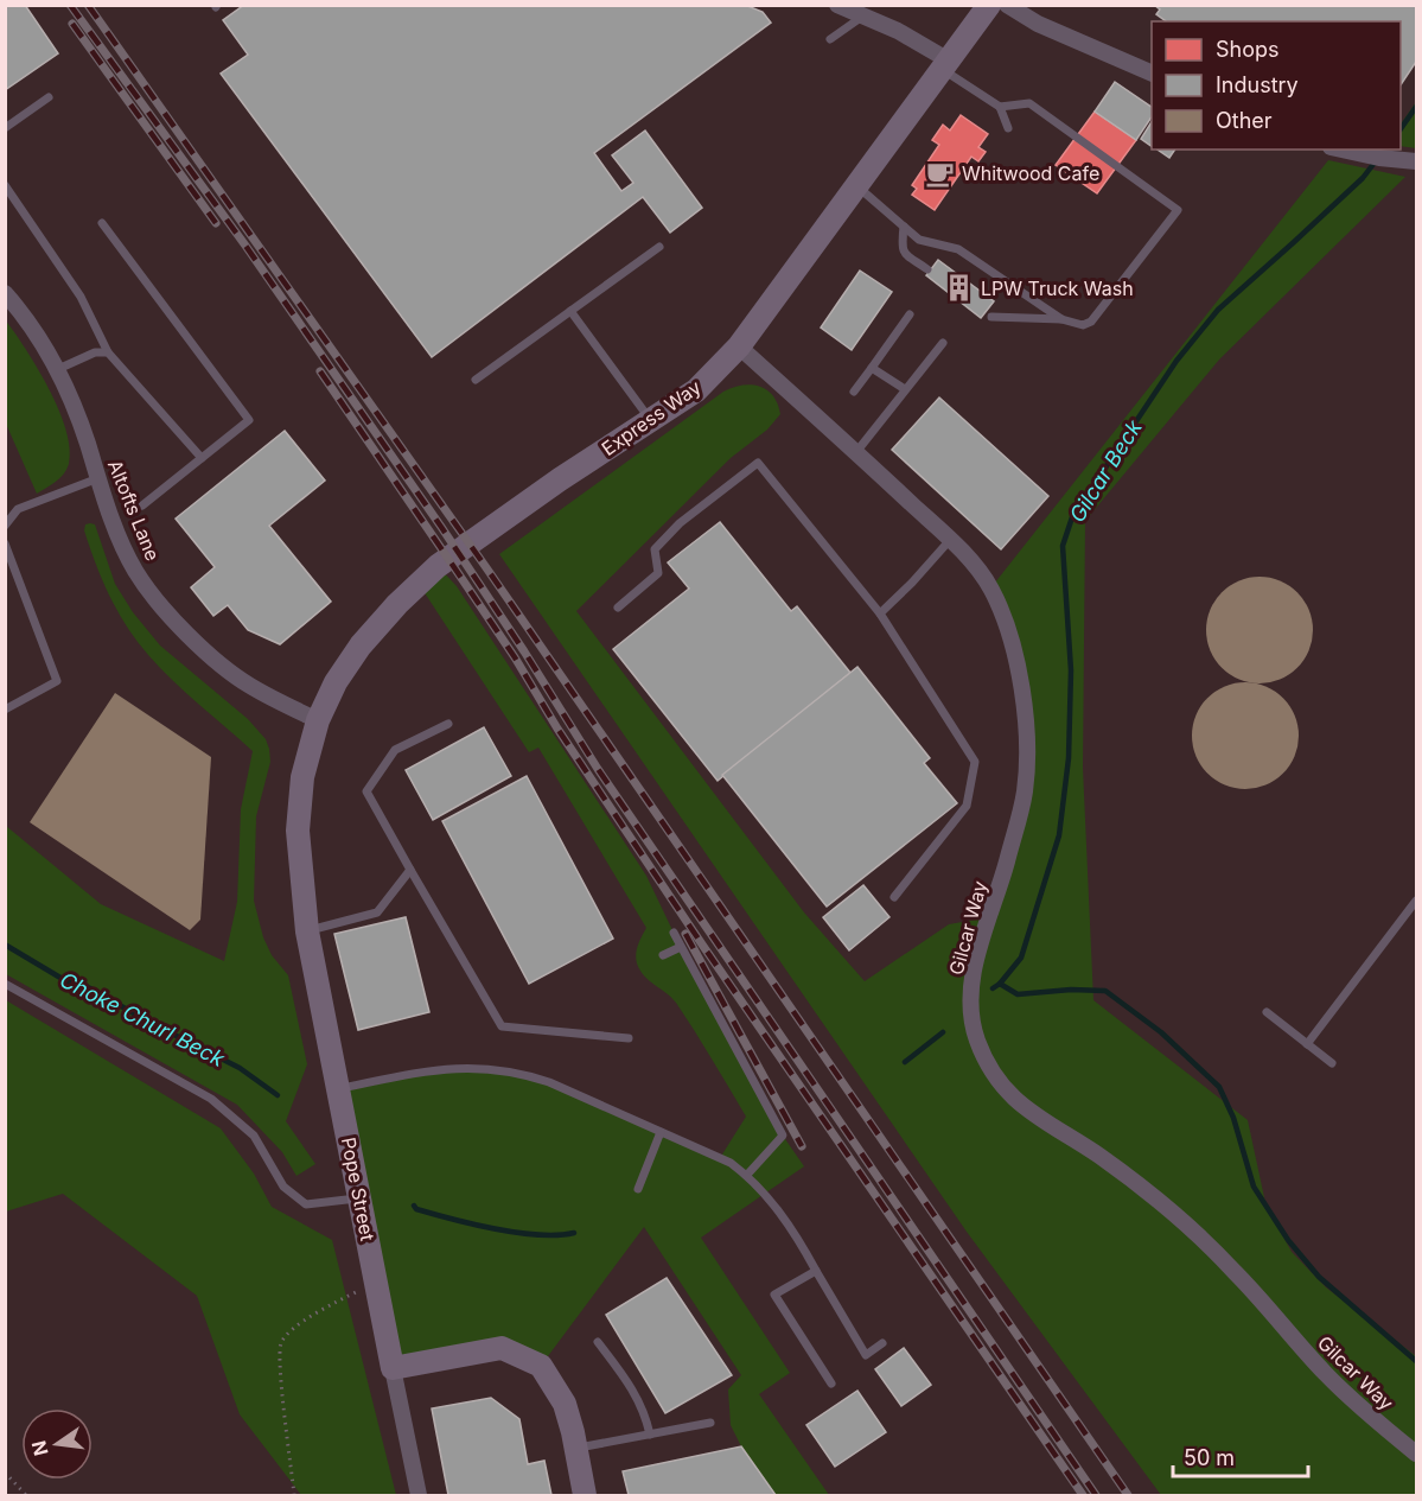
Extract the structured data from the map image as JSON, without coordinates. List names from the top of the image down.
{
  "streets": {
    "street": [
      "Express Way",
      "Altofts Lane",
      "Gilcar Way",
      "Pope Street"
    ]
  },
  "crossings": [
    ["Express Way", "Altofts Lane"],
    ["Express Way", "Gilcar Way"],
    ["Express Way", "Pope Street"],
    ["Altofts Lane", "Pope Street"]
  ],
  "water": ["Gilcar Beck", "Choke Churl Beck"],
  "places": {
    "cafe": ["Whitwood Cafe"],
    "building": ["LPW Truck Wash"]
  },
  "legend": ["Shops", "Industry", "Other"],
  "scale_bar": "50 m",
  "north": "left"
}
